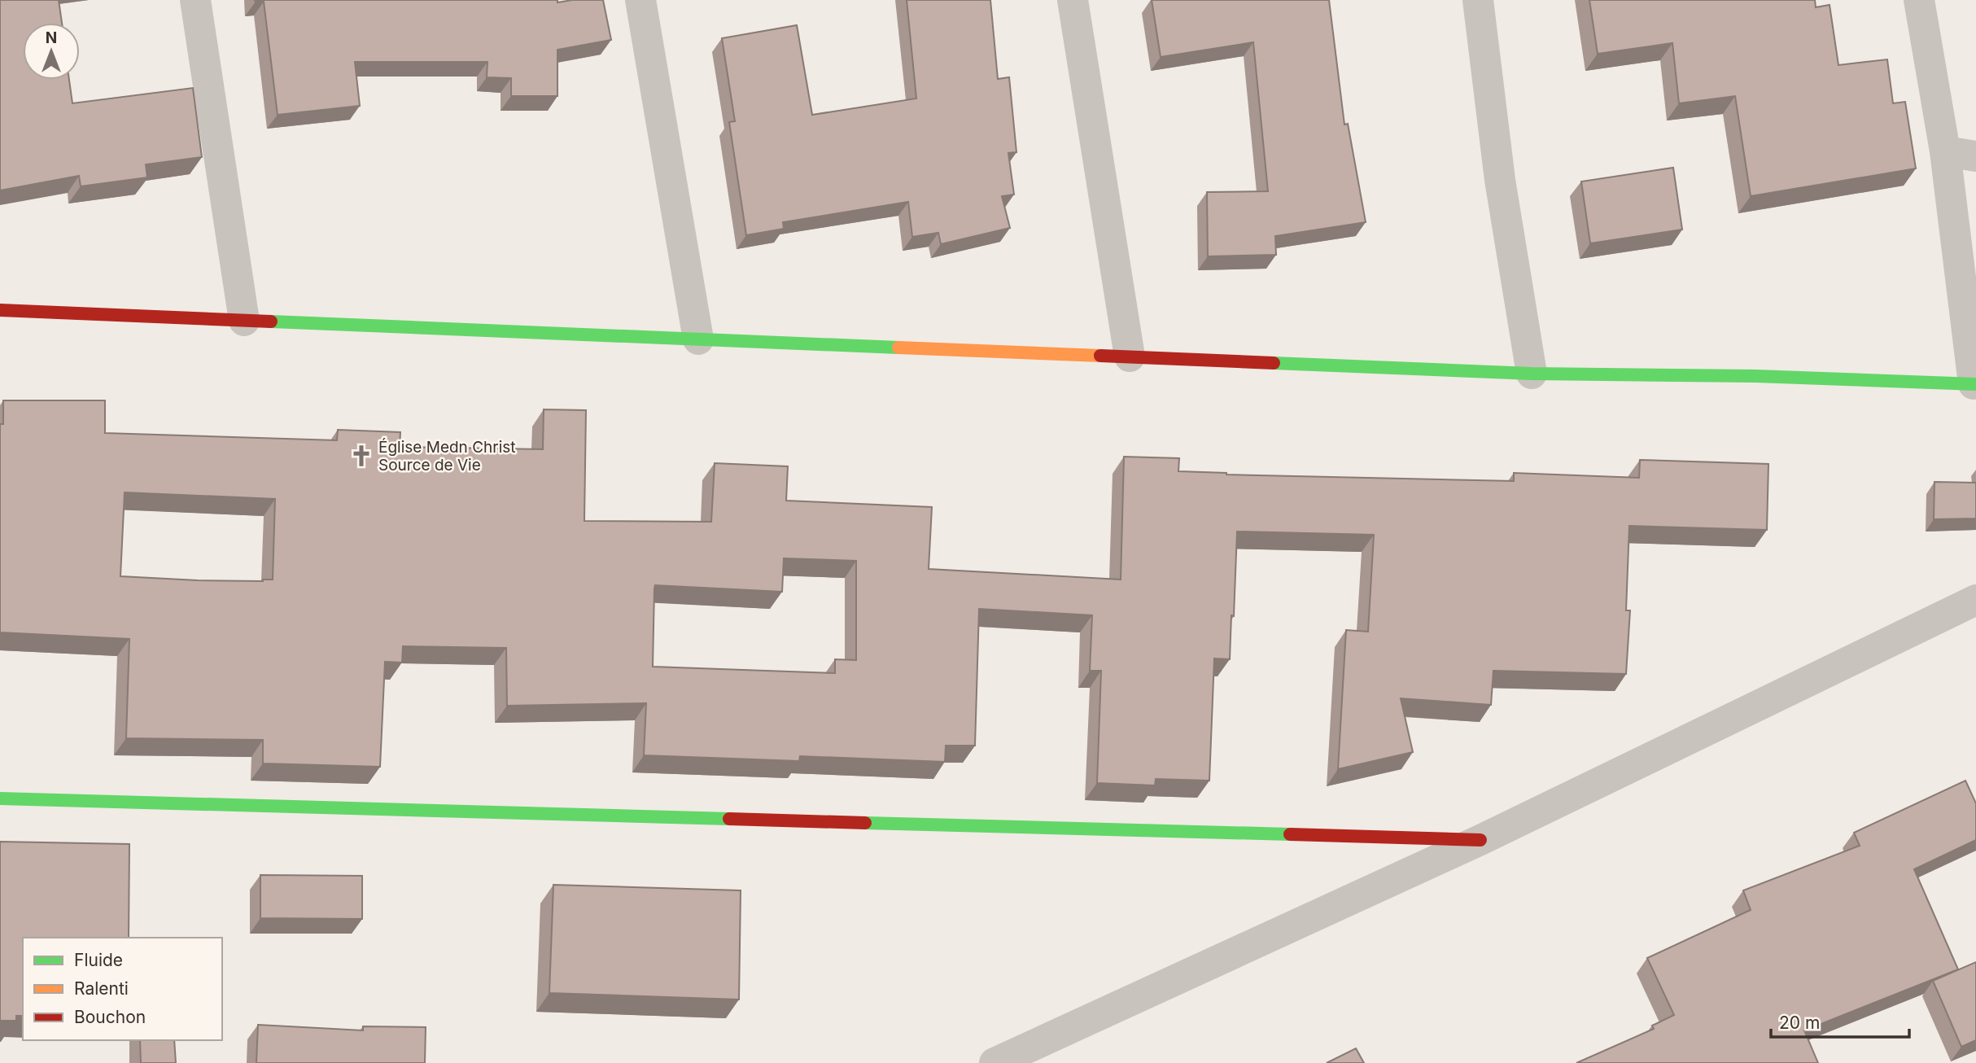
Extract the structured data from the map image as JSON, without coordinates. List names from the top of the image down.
{
  "places": {
    "church": ["Église Medn Christ Source de Vie"]
  },
  "legend": ["Fluide", "Ralenti", "Bouchon"],
  "scale_bar": "20 m",
  "north": "top"
}
